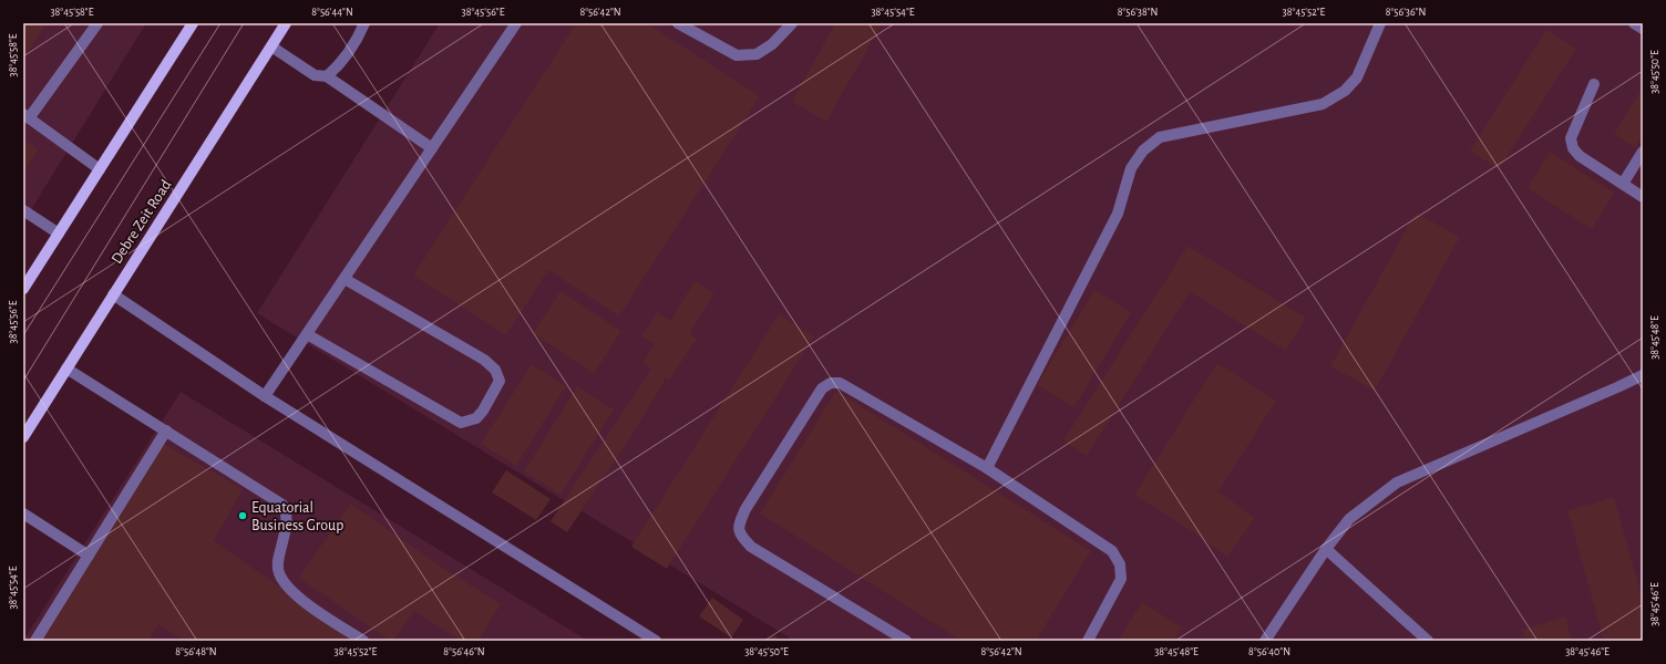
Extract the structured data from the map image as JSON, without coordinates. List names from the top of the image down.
{
  "streets": {
    "main road": ["Debre Zeit Road"]
  },
  "places": ["Equatorial Business Group"],
  "coordinates": [
    "38°45'58\"E",
    "8°56'44\"N",
    "38°45'56\"E",
    "8°56'42\"N",
    "38°45'54\"E",
    "8°56'38\"N",
    "38°45'52\"E",
    "8°56'36\"N",
    "38°45'50\"E",
    "38°45'48\"E",
    "38°45'46\"E",
    "8°56'48\"N",
    "8°56'46\"N",
    "8°56'40\"N"
  ]
}
